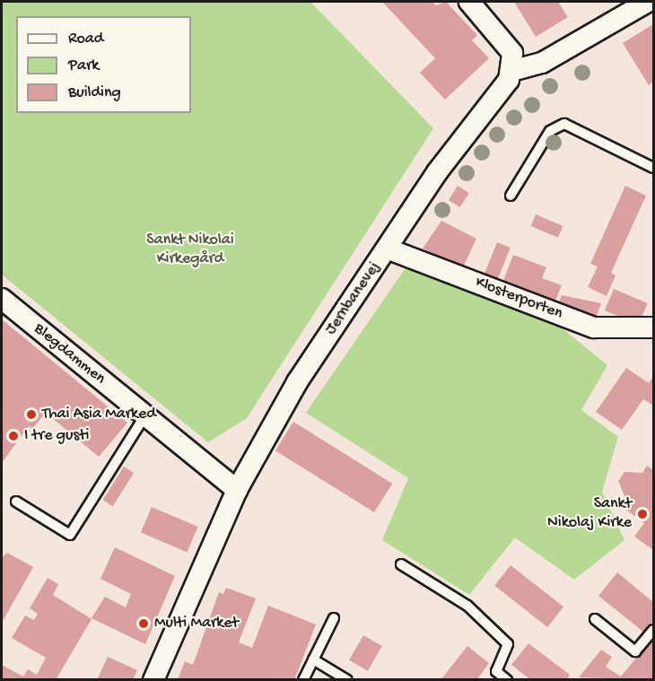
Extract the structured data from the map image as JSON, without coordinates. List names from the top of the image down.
{
  "streets": {
    "street": ["Jernbanevej", "Klosterporten", "Blegdammen"]
  },
  "crossings": [
    ["Jernbanevej", "Klosterporten"],
    ["Jernbanevej", "Blegdammen"]
  ],
  "parks": ["Sankt Nikolai Kirkegård"],
  "places": [
    "Thai Asia Marked",
    "I tre gusti",
    "Sankt Nikolaj Kirke",
    "Multi Market"
  ],
  "legend": ["Road", "Park", "Building"]
}
